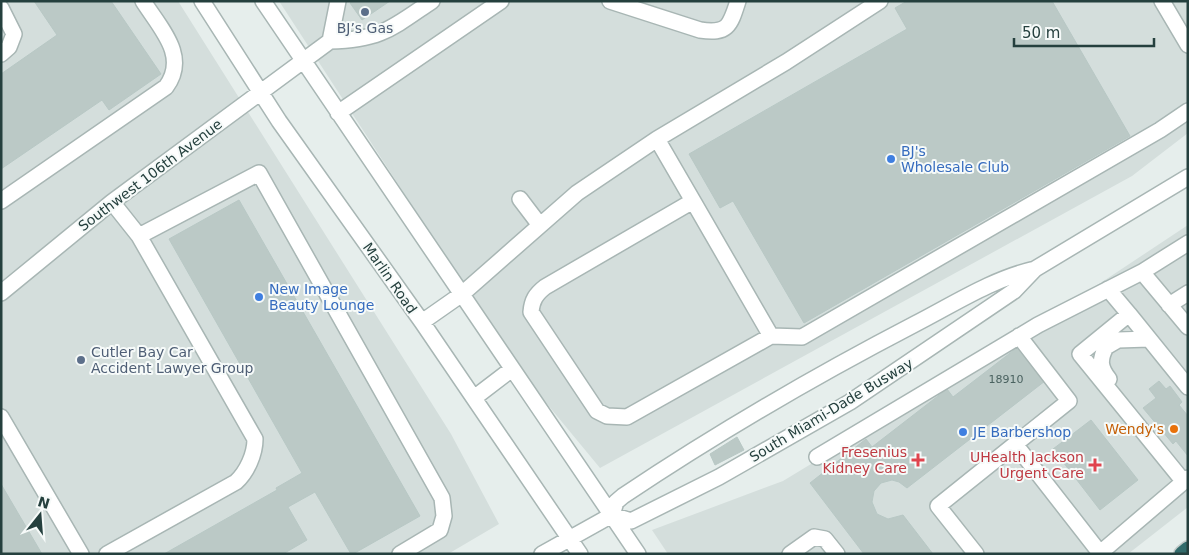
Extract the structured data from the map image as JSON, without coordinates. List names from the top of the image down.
{
  "streets": {
    "street": ["Southwest 106th Avenue", "Marlin Road", "South Miami-Dade Busway"]
  },
  "crossings": [
    ["Southwest 106th Avenue", "Marlin Road"],
    ["Marlin Road", "South Miami-Dade Busway"]
  ],
  "places": {
    "other": [
      "BJ’s Gas",
      "BJ's Wholesale Club",
      "New Image Beauty Lounge",
      "Cutler Bay Car Accident Lawyer Group",
      "Wendy's",
      "JE Barbershop"
    ],
    "health": ["Fresenius Kidney Care", "UHealth Jackson Urgent Care"]
  },
  "house_numbers": ["18910"],
  "scale_bar": "50 m",
  "north": "top"
}
